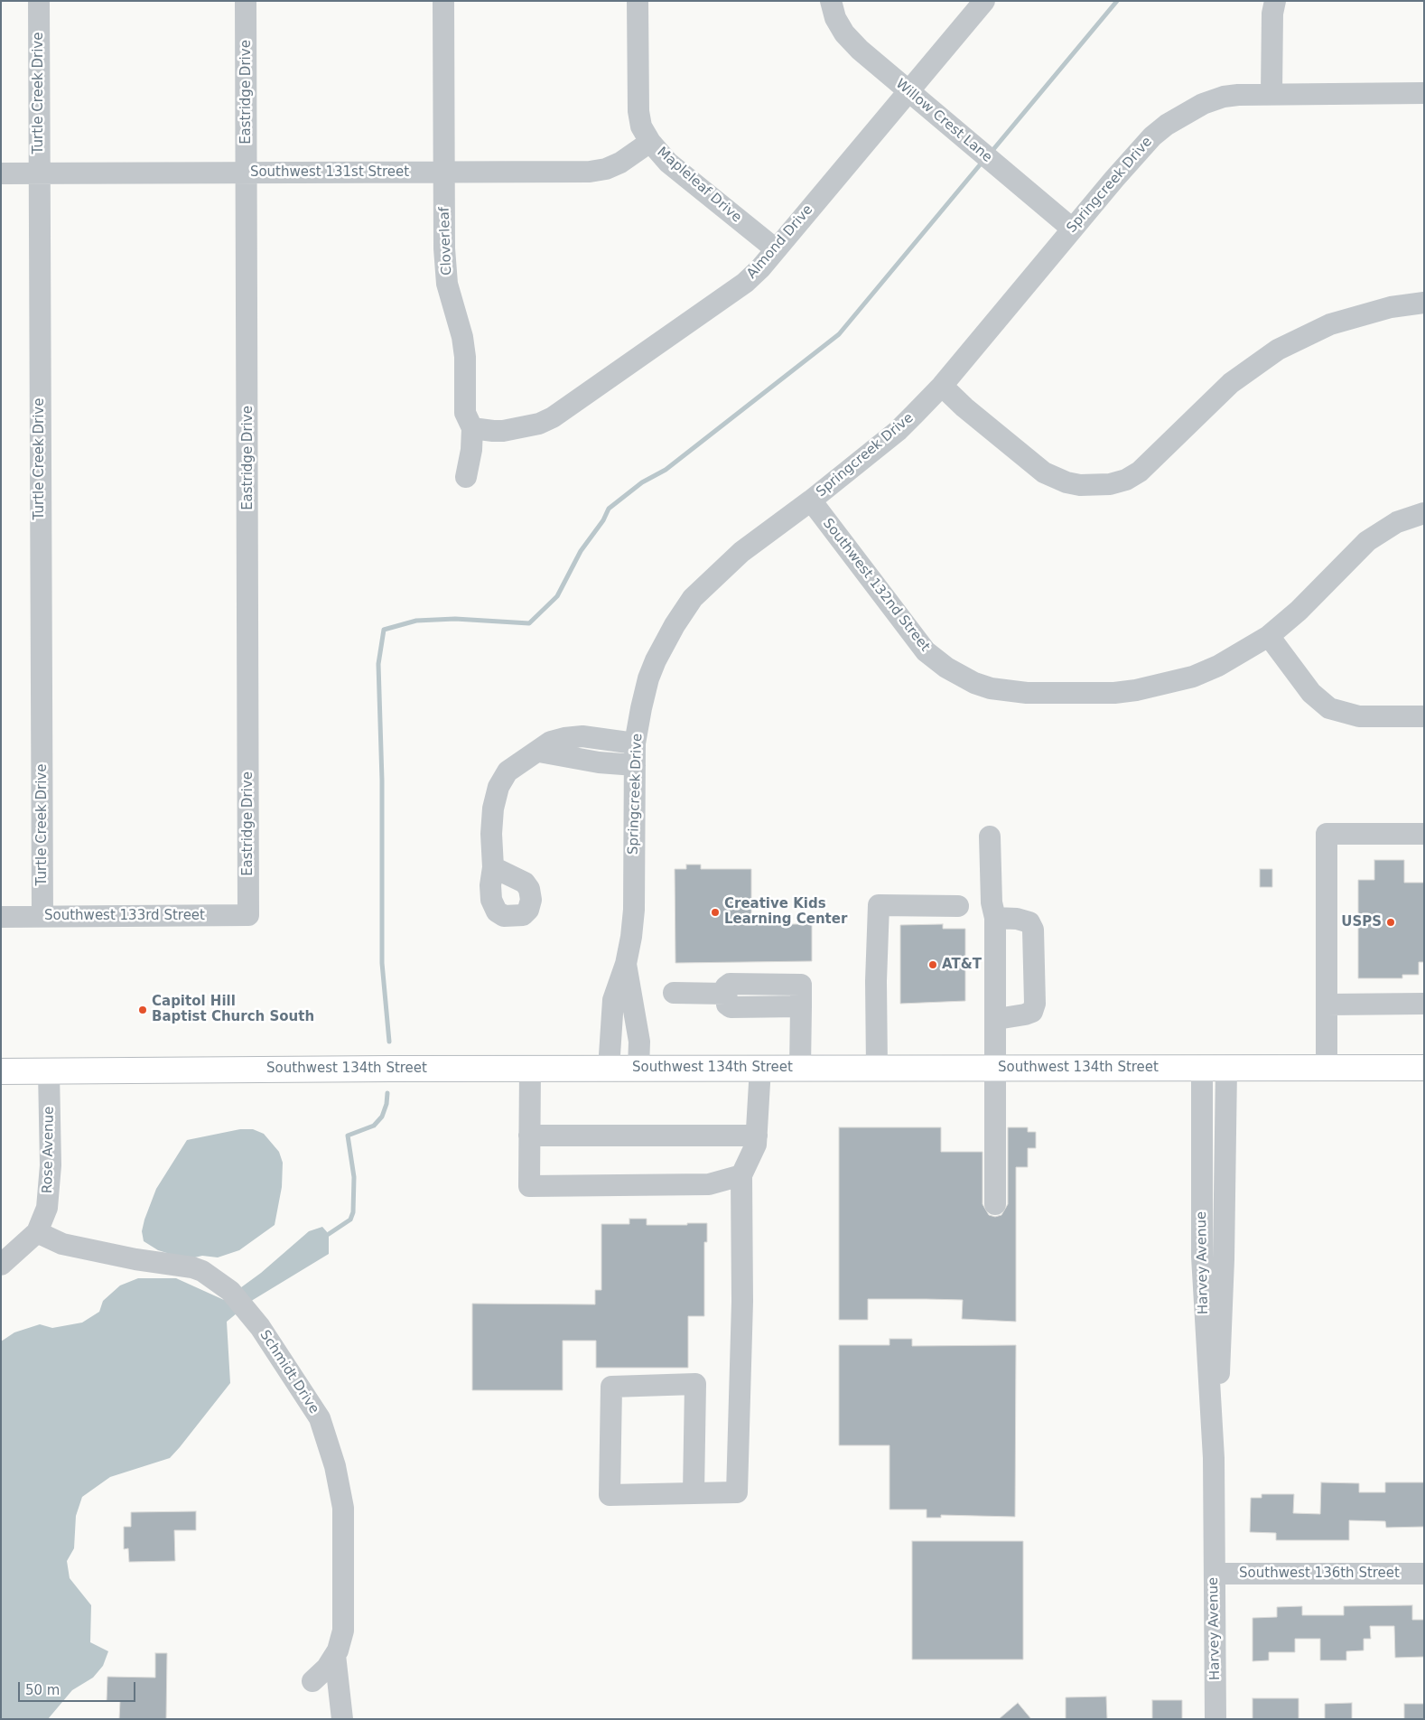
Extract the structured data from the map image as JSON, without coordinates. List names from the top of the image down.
{
  "streets": {
    "main road": ["Southwest 134th Street"],
    "street": [
      "Eastridge Drive",
      "Turtle Creek Drive",
      "Willow Crest Lane",
      "Southwest 131st Street",
      "Mapleleaf Drive",
      "Springcreek Drive",
      "Cloverleaf",
      "Almond Drive",
      "Southwest 132nd Street",
      "Southwest 133rd Street",
      "Rose Avenue",
      "Harvey Avenue",
      "Schmidt Drive",
      "Southwest 136th Street"
    ]
  },
  "crossings": [
    ["Eastridge Drive", "Southwest 131st Street"],
    ["Eastridge Drive", "Southwest 133rd Street"],
    ["Turtle Creek Drive", "Southwest 131st Street"],
    ["Turtle Creek Drive", "Southwest 133rd Street"],
    ["Willow Crest Lane", "Springcreek Drive"],
    ["Willow Crest Lane", "Almond Drive"],
    ["Southwest 131st Street", "Mapleleaf Drive"],
    ["Southwest 131st Street", "Cloverleaf"],
    ["Mapleleaf Drive", "Almond Drive"],
    ["Springcreek Drive", "Southwest 132nd Street"],
    ["Springcreek Drive", "Southwest 134th Street"],
    ["Cloverleaf", "Almond Drive"],
    ["Southwest 134th Street", "Rose Avenue"],
    ["Southwest 134th Street", "Harvey Avenue"],
    ["Rose Avenue", "Schmidt Drive"],
    ["Harvey Avenue", "Southwest 136th Street"]
  ],
  "places": [
    "Creative Kids Learning Center",
    "USPS",
    "AT&T",
    "Capitol Hill Baptist Church South"
  ],
  "scale_bar": "50 m"
}
